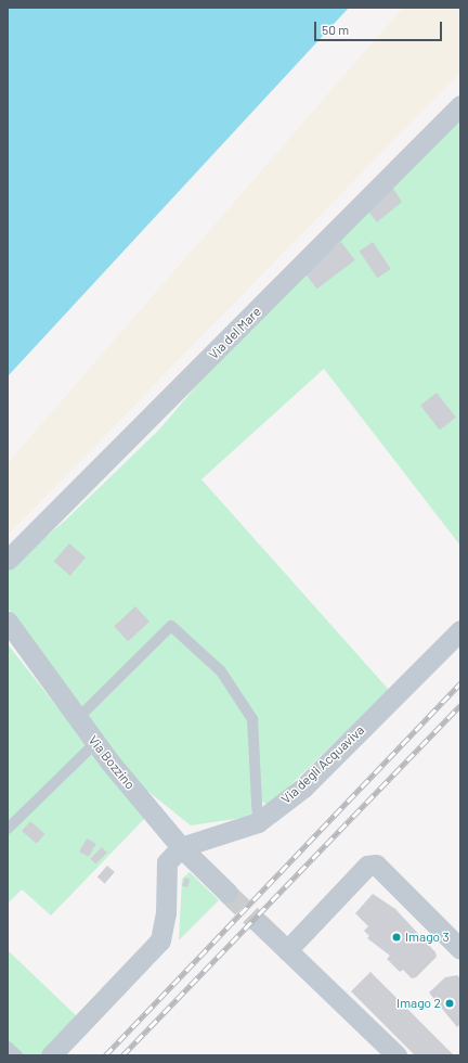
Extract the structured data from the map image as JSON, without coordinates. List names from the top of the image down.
{
  "streets": {
    "street": ["Via del Mare", "Via Bozzino", "Via degli Acquaviva"]
  },
  "crossings": [
    ["Via Bozzino", "Via degli Acquaviva"]
  ],
  "places": ["Imago 3", "Imago 2"],
  "scale_bar": "50 m"
}
